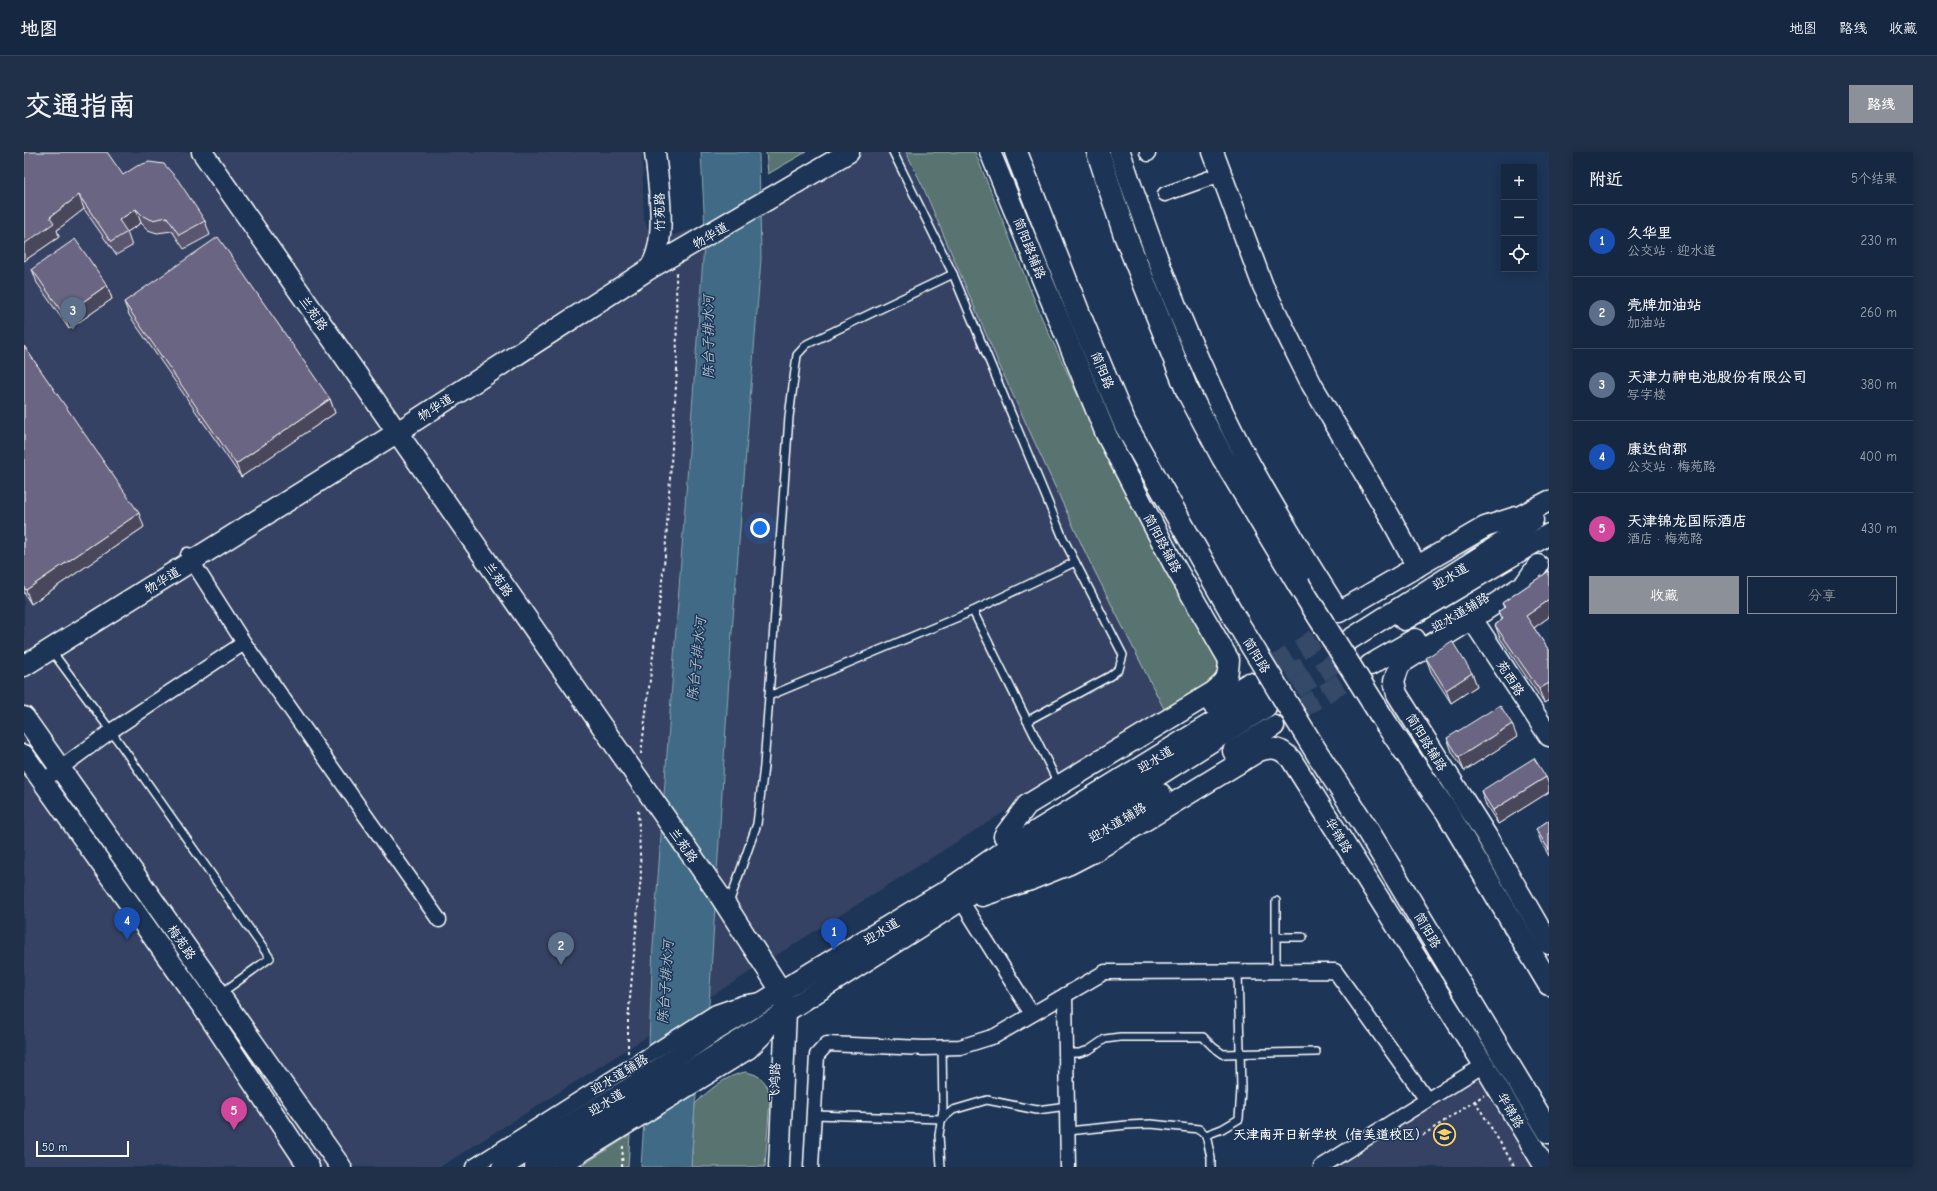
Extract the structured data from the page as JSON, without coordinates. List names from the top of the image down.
{
  "streets": {
    "highway": ["简阳路"],
    "street": [
      "竹苑路",
      "物华道",
      "简阳路辅路",
      "兰苑路",
      "迎水道",
      "迎水道辅路",
      "苑西路",
      "华锦路",
      "梅苑路",
      "飞鸿路"
    ]
  },
  "crossings": [
    ["竹苑路", "物华道"],
    ["物华道", "兰苑路"],
    ["简阳路辅路", "迎水道"],
    ["简阳路辅路", "迎水道辅路"],
    ["简阳路辅路", "苑西路"],
    ["兰苑路", "迎水道"],
    ["兰苑路", "飞鸿路"],
    ["迎水道", "迎水道辅路"],
    ["迎水道", "飞鸿路"],
    ["迎水道辅路", "华锦路"]
  ],
  "water": ["陈台子排水河"],
  "places": {
    "school or university": ["天津南开日新学校（信美道校区）"]
  },
  "scale_bar": "50 m",
  "page": {
    "header": "地图",
    "nav": ["地图", "路线", "收藏"],
    "buttons": [
      "路线",
      ["收藏", "分享"]
    ],
    "title": "交通指南",
    "heading": ["附近", "5个结果"],
    "map_buttons": ["+", "−"],
    "list": [
      {
        "mark": "1",
        "name": "久华里",
        "note": "公交站 · 迎水道",
        "value": "230 m"
      },
      {
        "mark": "2",
        "name": "壳牌加油站",
        "note": "加油站",
        "value": "260 m"
      },
      {
        "mark": "3",
        "name": "天津力神电池股份有限公司",
        "note": "写字楼",
        "value": "380 m"
      },
      {
        "mark": "4",
        "name": "康达尚郡",
        "note": "公交站 · 梅苑路",
        "value": "400 m"
      },
      {
        "mark": "5",
        "name": "天津锦龙国际酒店",
        "note": "酒店 · 梅苑路",
        "value": "430 m"
      }
    ],
    "pins": [
      "3",
      "4",
      "1",
      "2",
      "5"
    ],
    "scale": "50 m"
  }
}
